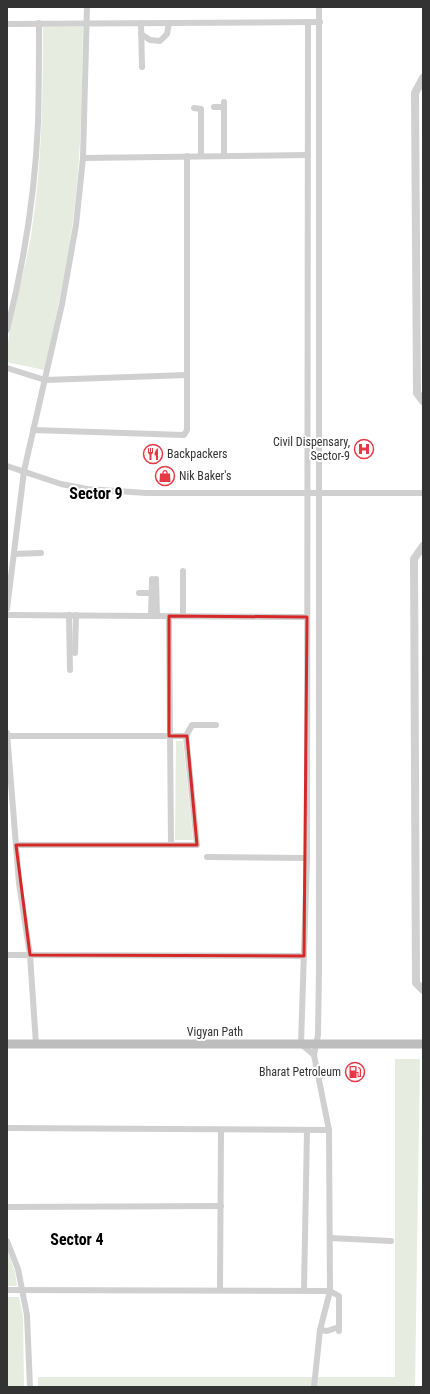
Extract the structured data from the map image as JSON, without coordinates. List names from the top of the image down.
{
  "streets": {
    "main road": ["Vigyan Path"]
  },
  "districts": ["Sector 9", "Sector 4"],
  "places": {
    "hospital": ["Civil Dispensary, Sector-9"],
    "restaurant": ["Backpackers"],
    "shop": ["Nik Baker's"],
    "fuel station": ["Bharat Petroleum"]
  }
}
